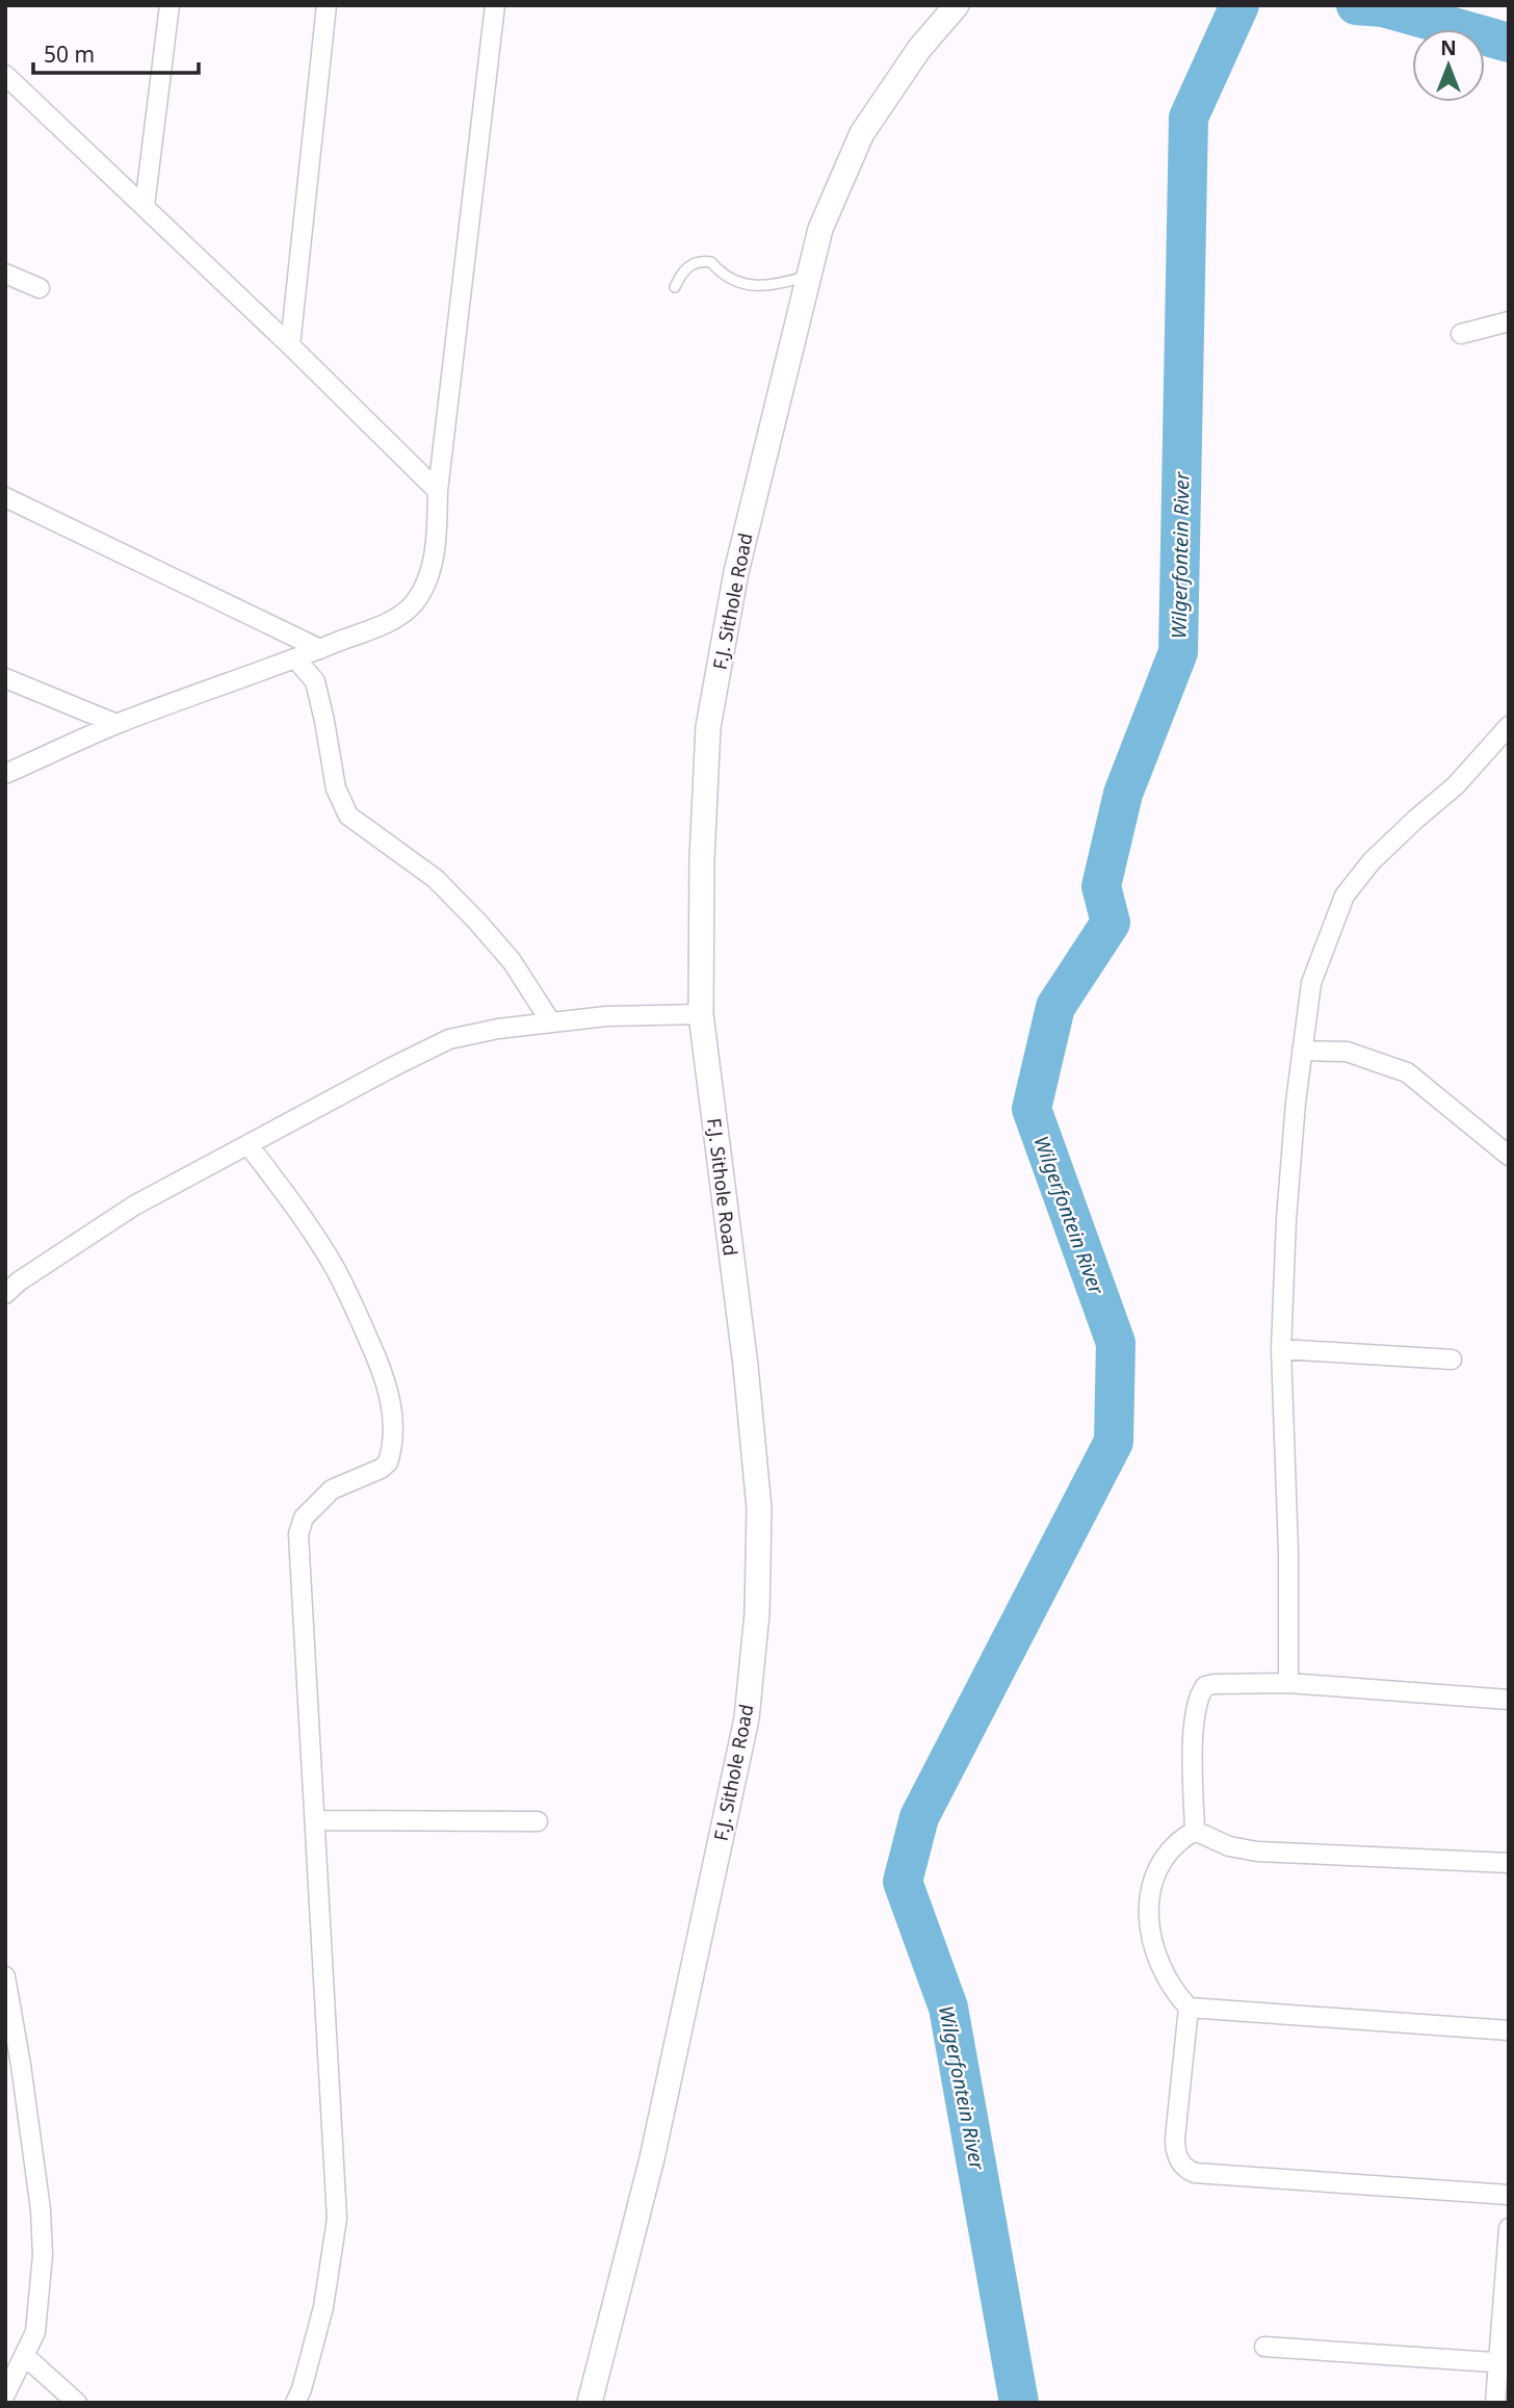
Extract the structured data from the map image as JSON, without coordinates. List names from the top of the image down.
{
  "streets": {
    "street": ["F.J. Sithole Road"]
  },
  "water": ["Wilgerfontein River"],
  "scale_bar": "50 m",
  "north": "top"
}
